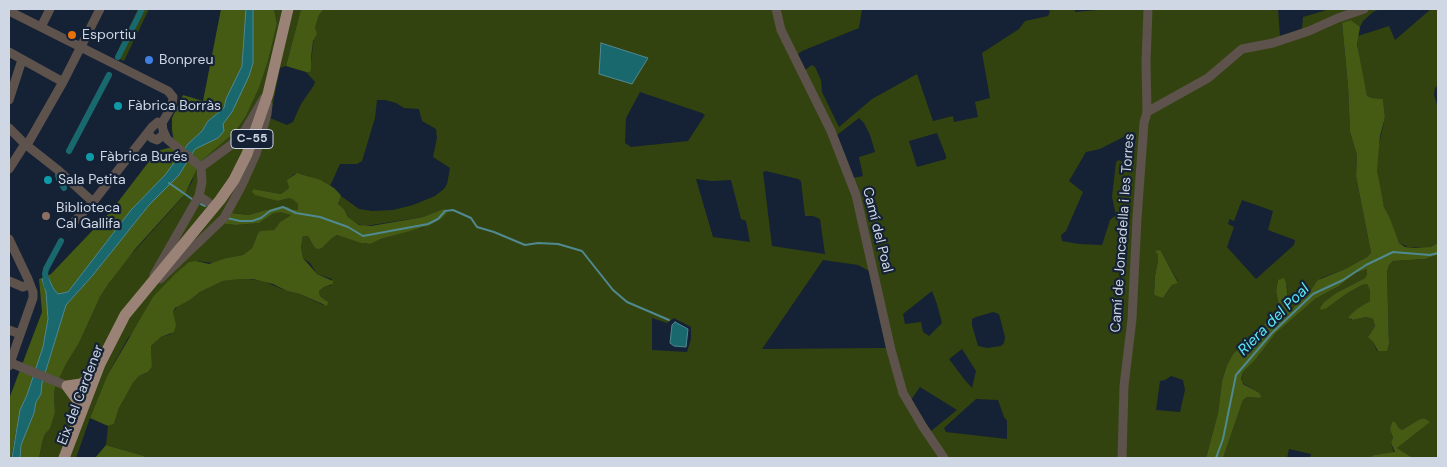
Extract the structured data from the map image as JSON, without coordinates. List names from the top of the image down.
{
  "streets": {
    "main road": ["C-55", "Eix del Cardener"],
    "street": ["Camí del Poal", "Camí de Joncadella i les Torres"]
  },
  "water": ["Riera del Poal"],
  "places": [
    "Esportiu",
    "Bonpreu",
    "Fàbrica Borràs",
    "Fàbrica Burés",
    "Sala Petita",
    "Biblioteca Cal Gallifa"
  ]
}
